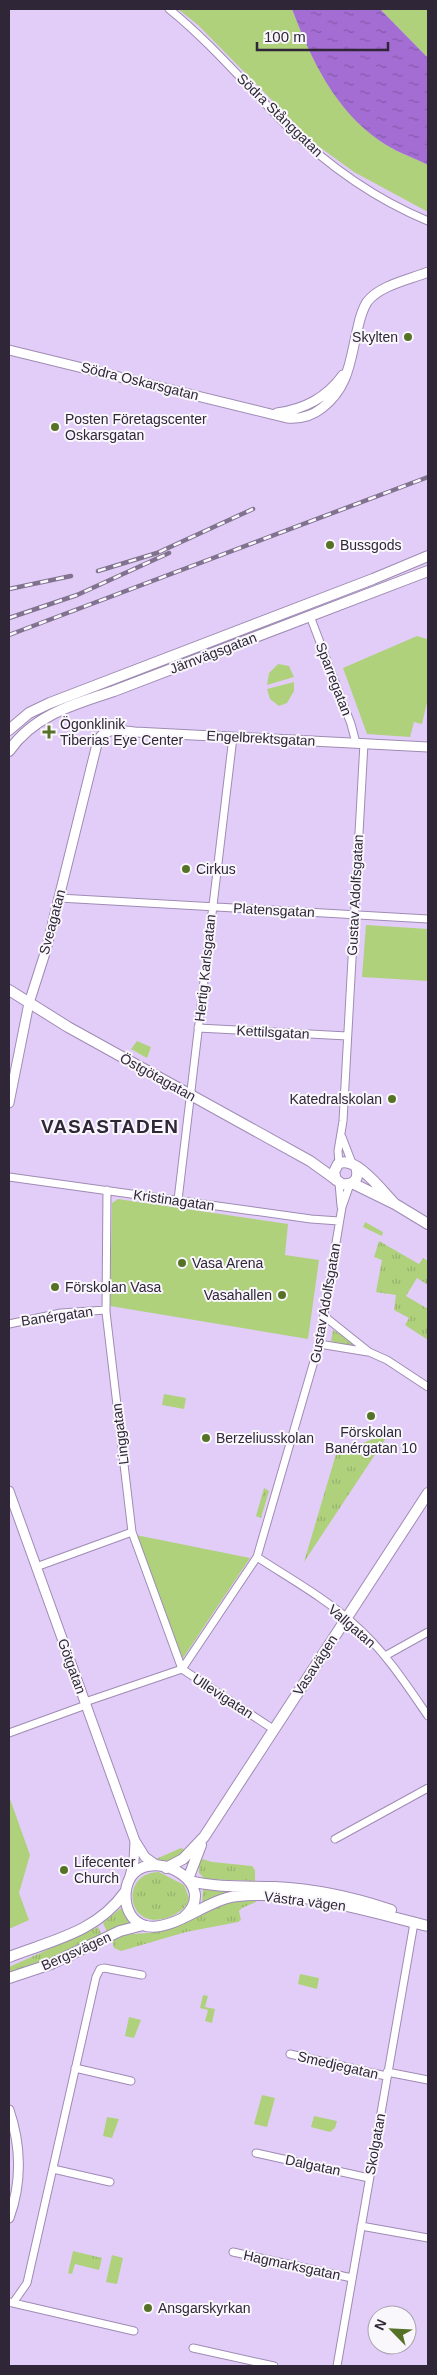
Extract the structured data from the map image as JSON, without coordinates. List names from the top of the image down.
{
  "streets": {
    "main road": [
      "Järnvägsgatan",
      "Östgötagatan",
      "Vasavägen",
      "Västra vägen",
      "Bergsvägen"
    ],
    "street": [
      "Södra Stånggatan",
      "Södra Oskarsgatan",
      "Sparregatan",
      "Engelbrektsgatan",
      "Gustav Adolfsgatan",
      "Platensgatan",
      "Sveagatan",
      "Hertig Karlsgatan",
      "Kettilsgatan",
      "Kristinagatan",
      "Banérgatan",
      "Linggatan",
      "Vallgatan",
      "Götgatan",
      "Ullevigatan",
      "Smedjegatan",
      "Skolgatan",
      "Dalgatan",
      "Hagmarksgatan"
    ]
  },
  "crossings": [
    ["Järnvägsgatan", "Sparregatan"],
    ["Sparregatan", "Engelbrektsgatan"],
    ["Sparregatan", "Gustav Adolfsgatan"],
    ["Engelbrektsgatan", "Gustav Adolfsgatan"],
    ["Engelbrektsgatan", "Sveagatan"],
    ["Engelbrektsgatan", "Hertig Karlsgatan"],
    ["Gustav Adolfsgatan", "Platensgatan"],
    ["Gustav Adolfsgatan", "Kettilsgatan"],
    ["Gustav Adolfsgatan", "Östgötagatan"],
    ["Gustav Adolfsgatan", "Kristinagatan"],
    ["Gustav Adolfsgatan", "Linggatan"],
    ["Gustav Adolfsgatan", "Vallgatan"],
    ["Gustav Adolfsgatan", "Ullevigatan"],
    ["Platensgatan", "Sveagatan"],
    ["Platensgatan", "Hertig Karlsgatan"],
    ["Sveagatan", "Östgötagatan"],
    ["Hertig Karlsgatan", "Kettilsgatan"],
    ["Hertig Karlsgatan", "Östgötagatan"],
    ["Hertig Karlsgatan", "Kristinagatan"],
    ["Kristinagatan", "Linggatan"],
    ["Banérgatan", "Linggatan"],
    ["Linggatan", "Ullevigatan"],
    ["Vallgatan", "Vasavägen"],
    ["Vasavägen", "Götgatan"],
    ["Vasavägen", "Ullevigatan"],
    ["Vasavägen", "Västra vägen"],
    ["Vasavägen", "Bergsvägen"],
    ["Götgatan", "Ullevigatan"],
    ["Götgatan", "Västra vägen"],
    ["Götgatan", "Bergsvägen"],
    ["Västra vägen", "Bergsvägen"],
    ["Västra vägen", "Skolgatan"],
    ["Smedjegatan", "Skolgatan"],
    ["Skolgatan", "Dalgatan"],
    ["Skolgatan", "Hagmarksgatan"]
  ],
  "districts": ["VASASTADEN"],
  "places": {
    "other": [
      "Skylten",
      "Posten Företagscenter Oskarsgatan",
      "Bussgods",
      "Cirkus",
      "Katedralskolan",
      "Vasa Arena",
      "Förskolan Vasa",
      "Vasahallen",
      "Förskolan Banérgatan 10",
      "Berzeliusskolan",
      "Lifecenter Church",
      "Ansgarskyrkan"
    ],
    "health": ["Ögonklinik Tiberias Eye Center"]
  },
  "scale_bar": "100 m",
  "north": "top left"
}
